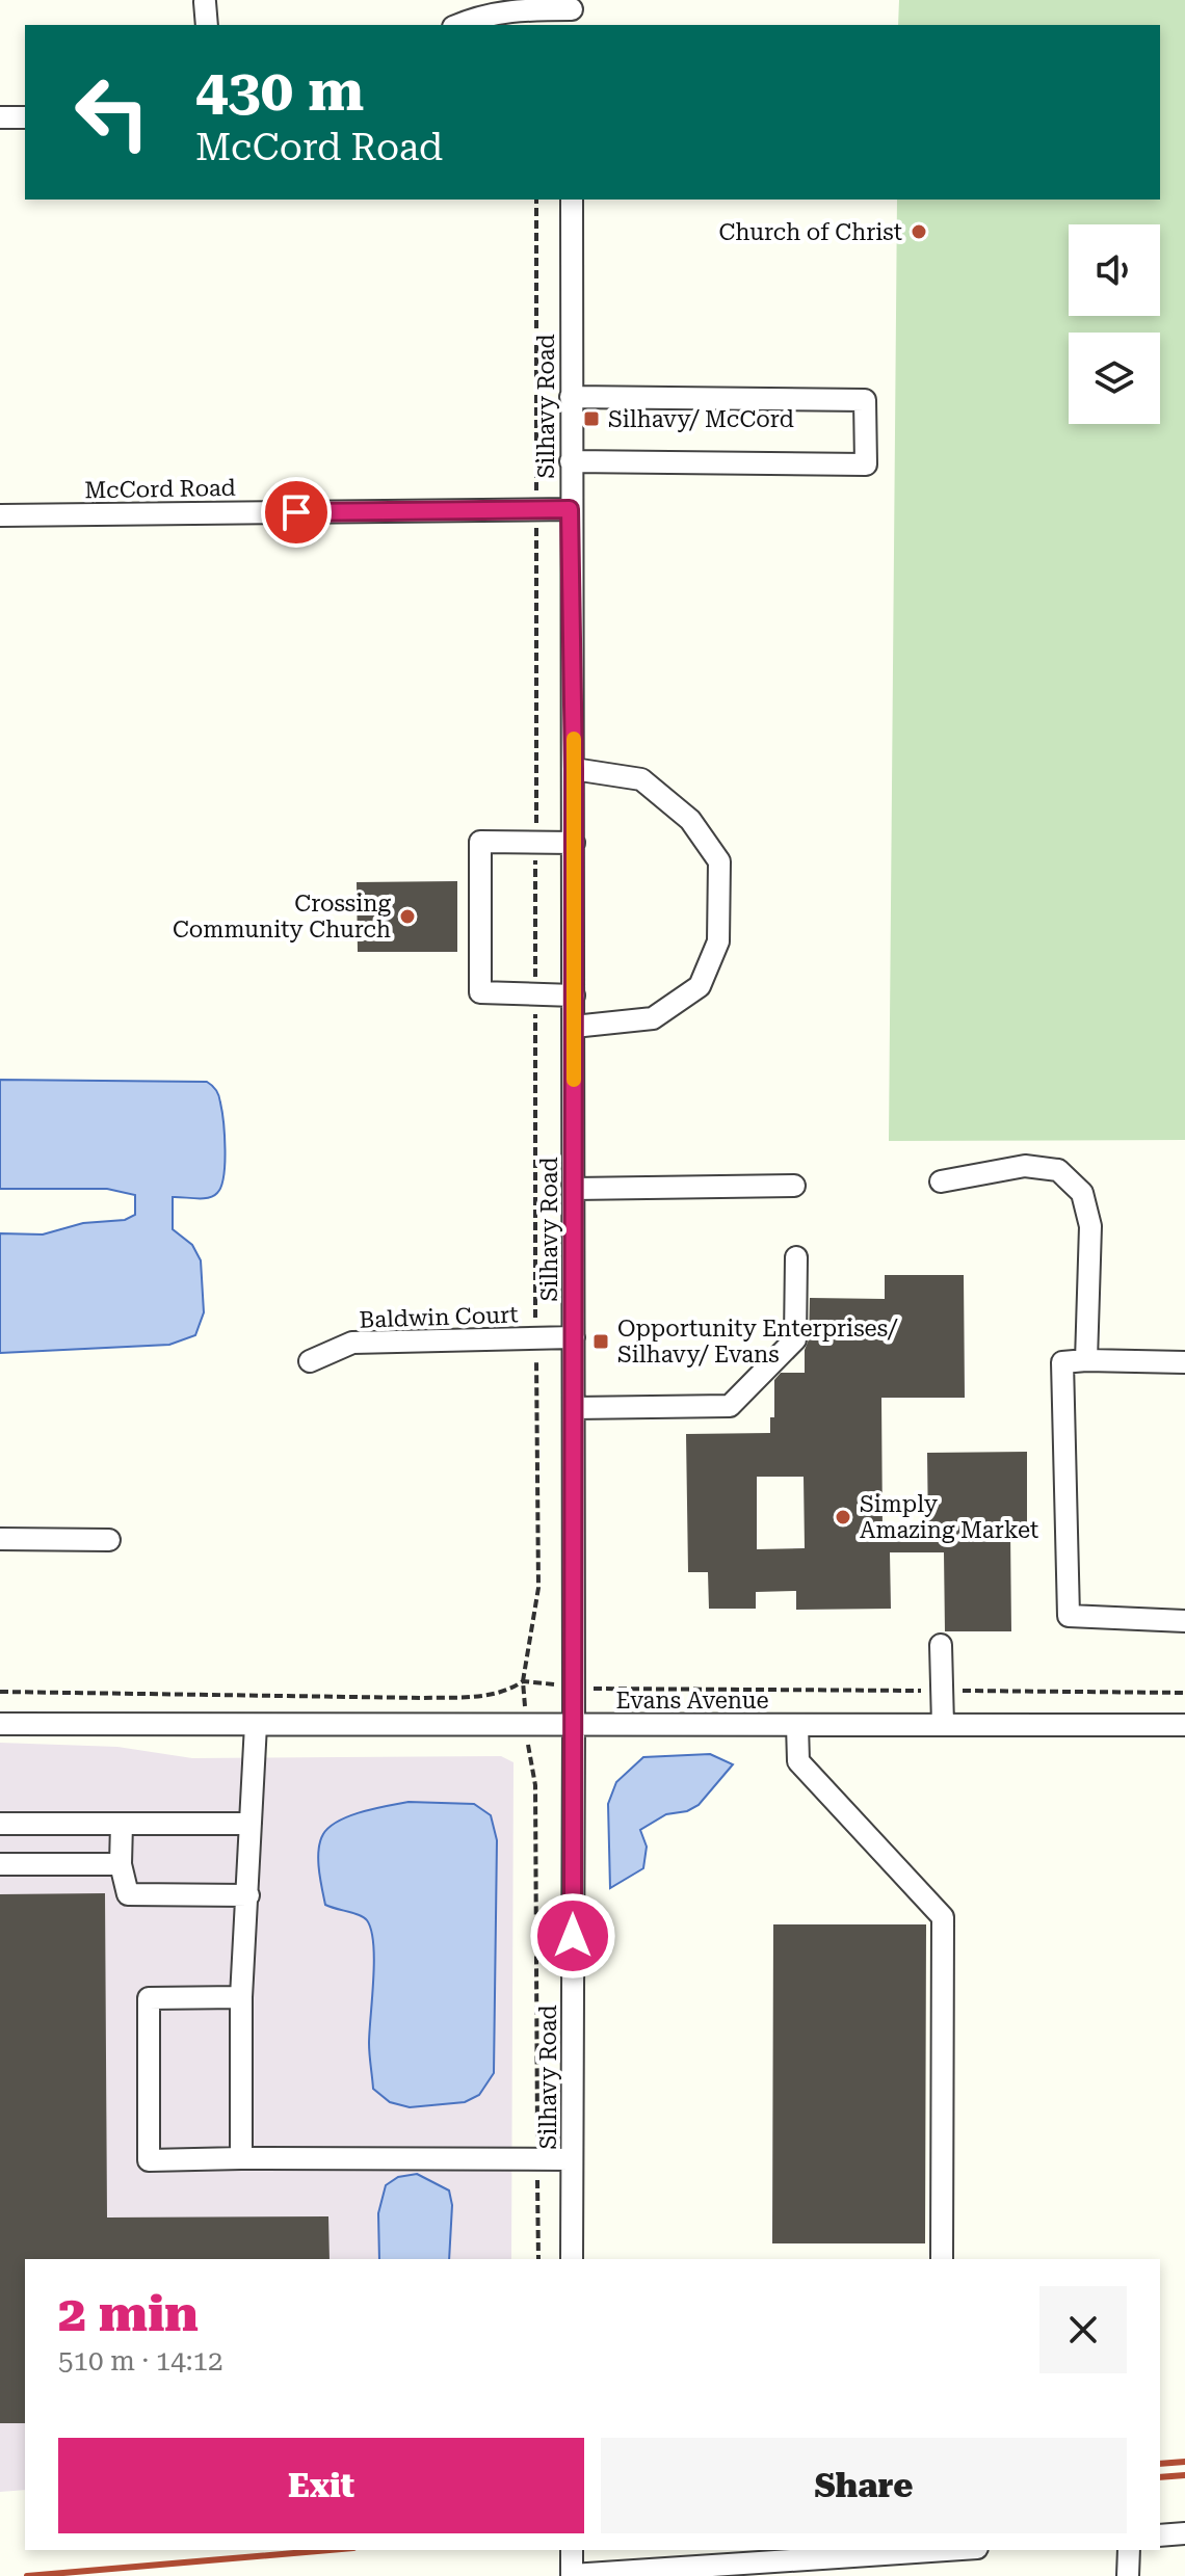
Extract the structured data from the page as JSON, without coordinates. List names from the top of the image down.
{
  "streets": {
    "street": [
      "Silhavy Road",
      "McCord Road",
      "Baldwin Court",
      "Evans Avenue"
    ]
  },
  "crossings": [
    ["Silhavy Road", "McCord Road"],
    ["Silhavy Road", "Baldwin Court"],
    ["Silhavy Road", "Evans Avenue"]
  ],
  "places": {
    "other": ["Church of Christ", "Crossing Community Church", "Simply Amazing Market"],
    "transit": ["Silhavy/ McCord", "Opportunity Enterprises/ Silhavy/ Evans"]
  },
  "page": {
    "turn": ["430 m", "McCord Road"],
    "heading": ["2 min", "510 m · 14:12"],
    "buttons": ["Exit", "Share"]
  }
}
